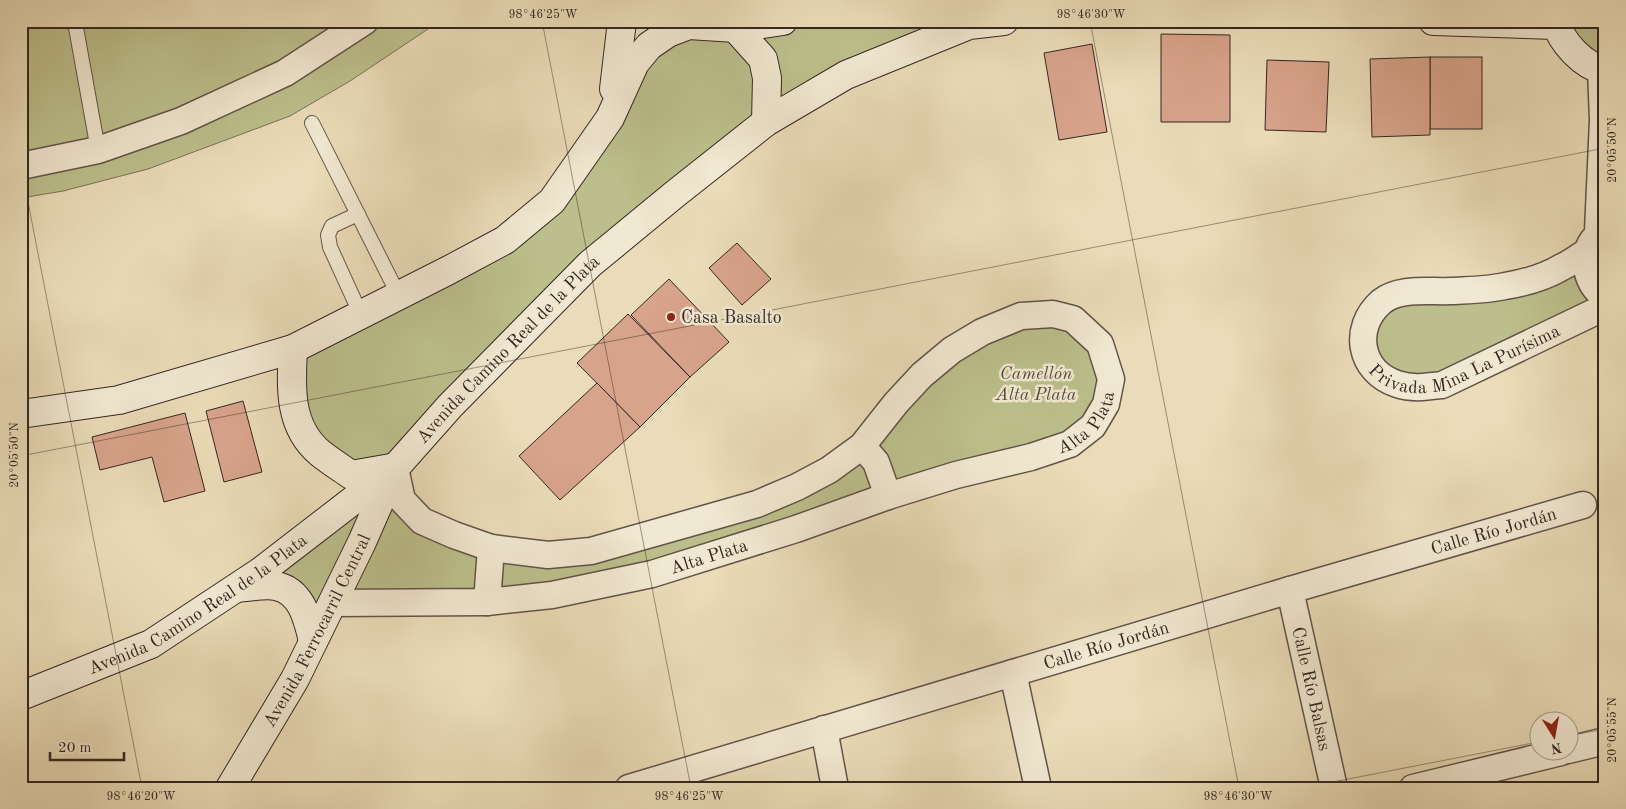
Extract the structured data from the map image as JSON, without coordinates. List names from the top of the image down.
{
  "streets": {
    "main road": ["Avenida Camino Real de la Plata", "Avenida Ferrocarril Central"],
    "street": [
      "Privada Mina La Purísima",
      "Alta Plata",
      "Calle Río Jordán",
      "Calle Río Balsas"
    ]
  },
  "crossings": [
    ["Avenida Camino Real de la Plata", "Alta Plata"],
    ["Avenida Camino Real de la Plata", "Avenida Ferrocarril Central"],
    ["Alta Plata", "Avenida Ferrocarril Central"],
    ["Calle Río Jordán", "Calle Río Balsas"]
  ],
  "parks": ["Camellón Alta Plata"],
  "places": ["Casa Basalto"],
  "scale_bar": "20 m",
  "north": "bottom",
  "coordinates": [
    "98°46'25\"W",
    "98°46'30\"W",
    "20°05'50\"N",
    "20°05'55\"N",
    "98°46'20\"W"
  ]
}
